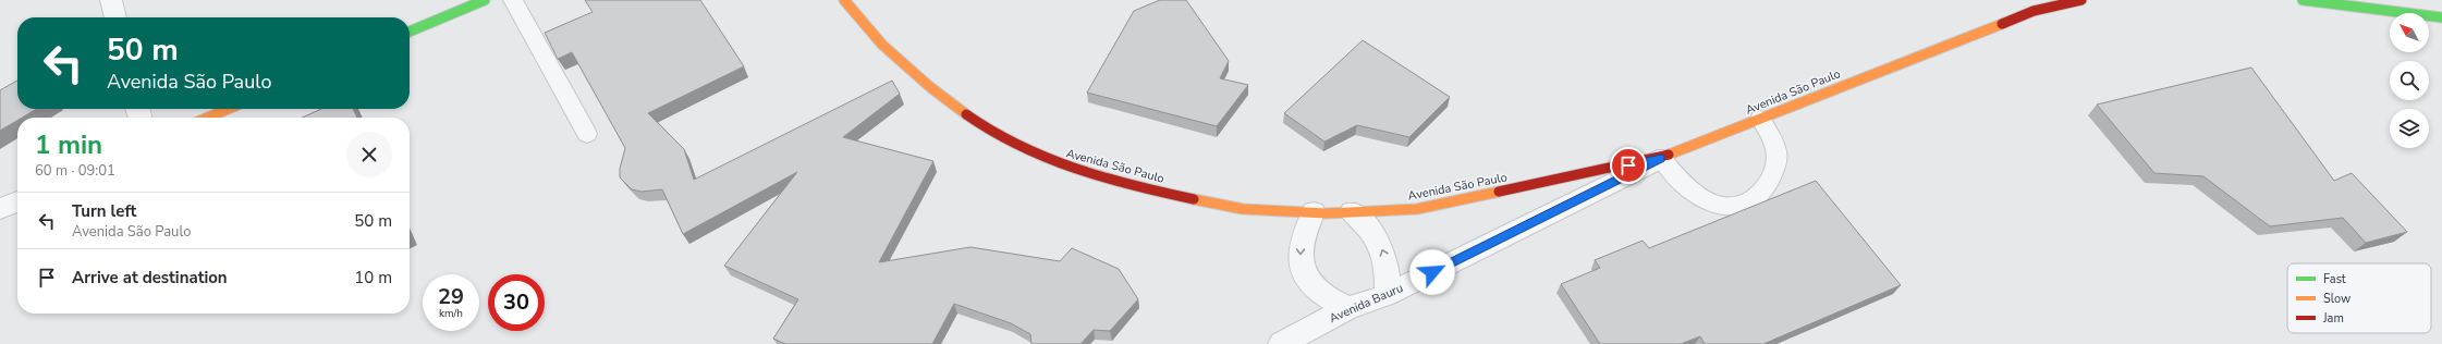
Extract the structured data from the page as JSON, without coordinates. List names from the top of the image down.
{
  "streets": {
    "street": ["Avenida São Paulo", "Avenida Bauru"]
  },
  "crossings": [
    ["Avenida São Paulo", "Avenida Bauru"]
  ],
  "legend": ["Fast", "Slow", "Jam"],
  "north": "top left",
  "page": {
    "turn": ["50 m", "Avenida São Paulo"],
    "heading": ["1 min", "60 m · 09:01"],
    "list": [
      {
        "name": "Turn left",
        "note": "Avenida São Paulo",
        "value": "50 m"
      },
      {
        "name": "Arrive at destination",
        "value": "10 m"
      }
    ],
    "speed": "29 km/h",
    "limit": "30"
  }
}
